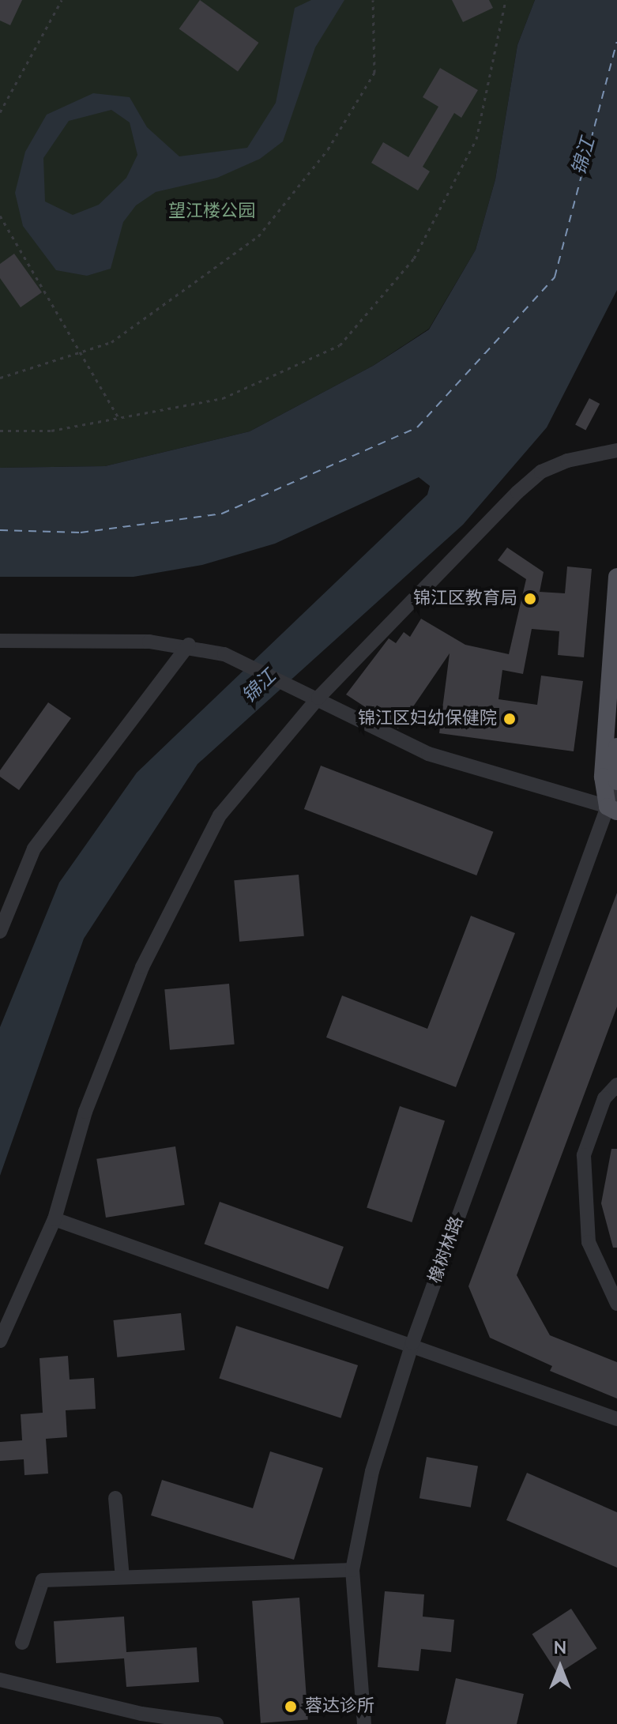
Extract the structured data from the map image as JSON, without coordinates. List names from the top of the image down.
{
  "streets": {
    "street": ["橡树林路"]
  },
  "water": ["锦江"],
  "parks": ["望江楼公园"],
  "places": ["锦江区教育局", "锦江区妇幼保健院", "蓉达诊所"],
  "north": "top"
}
